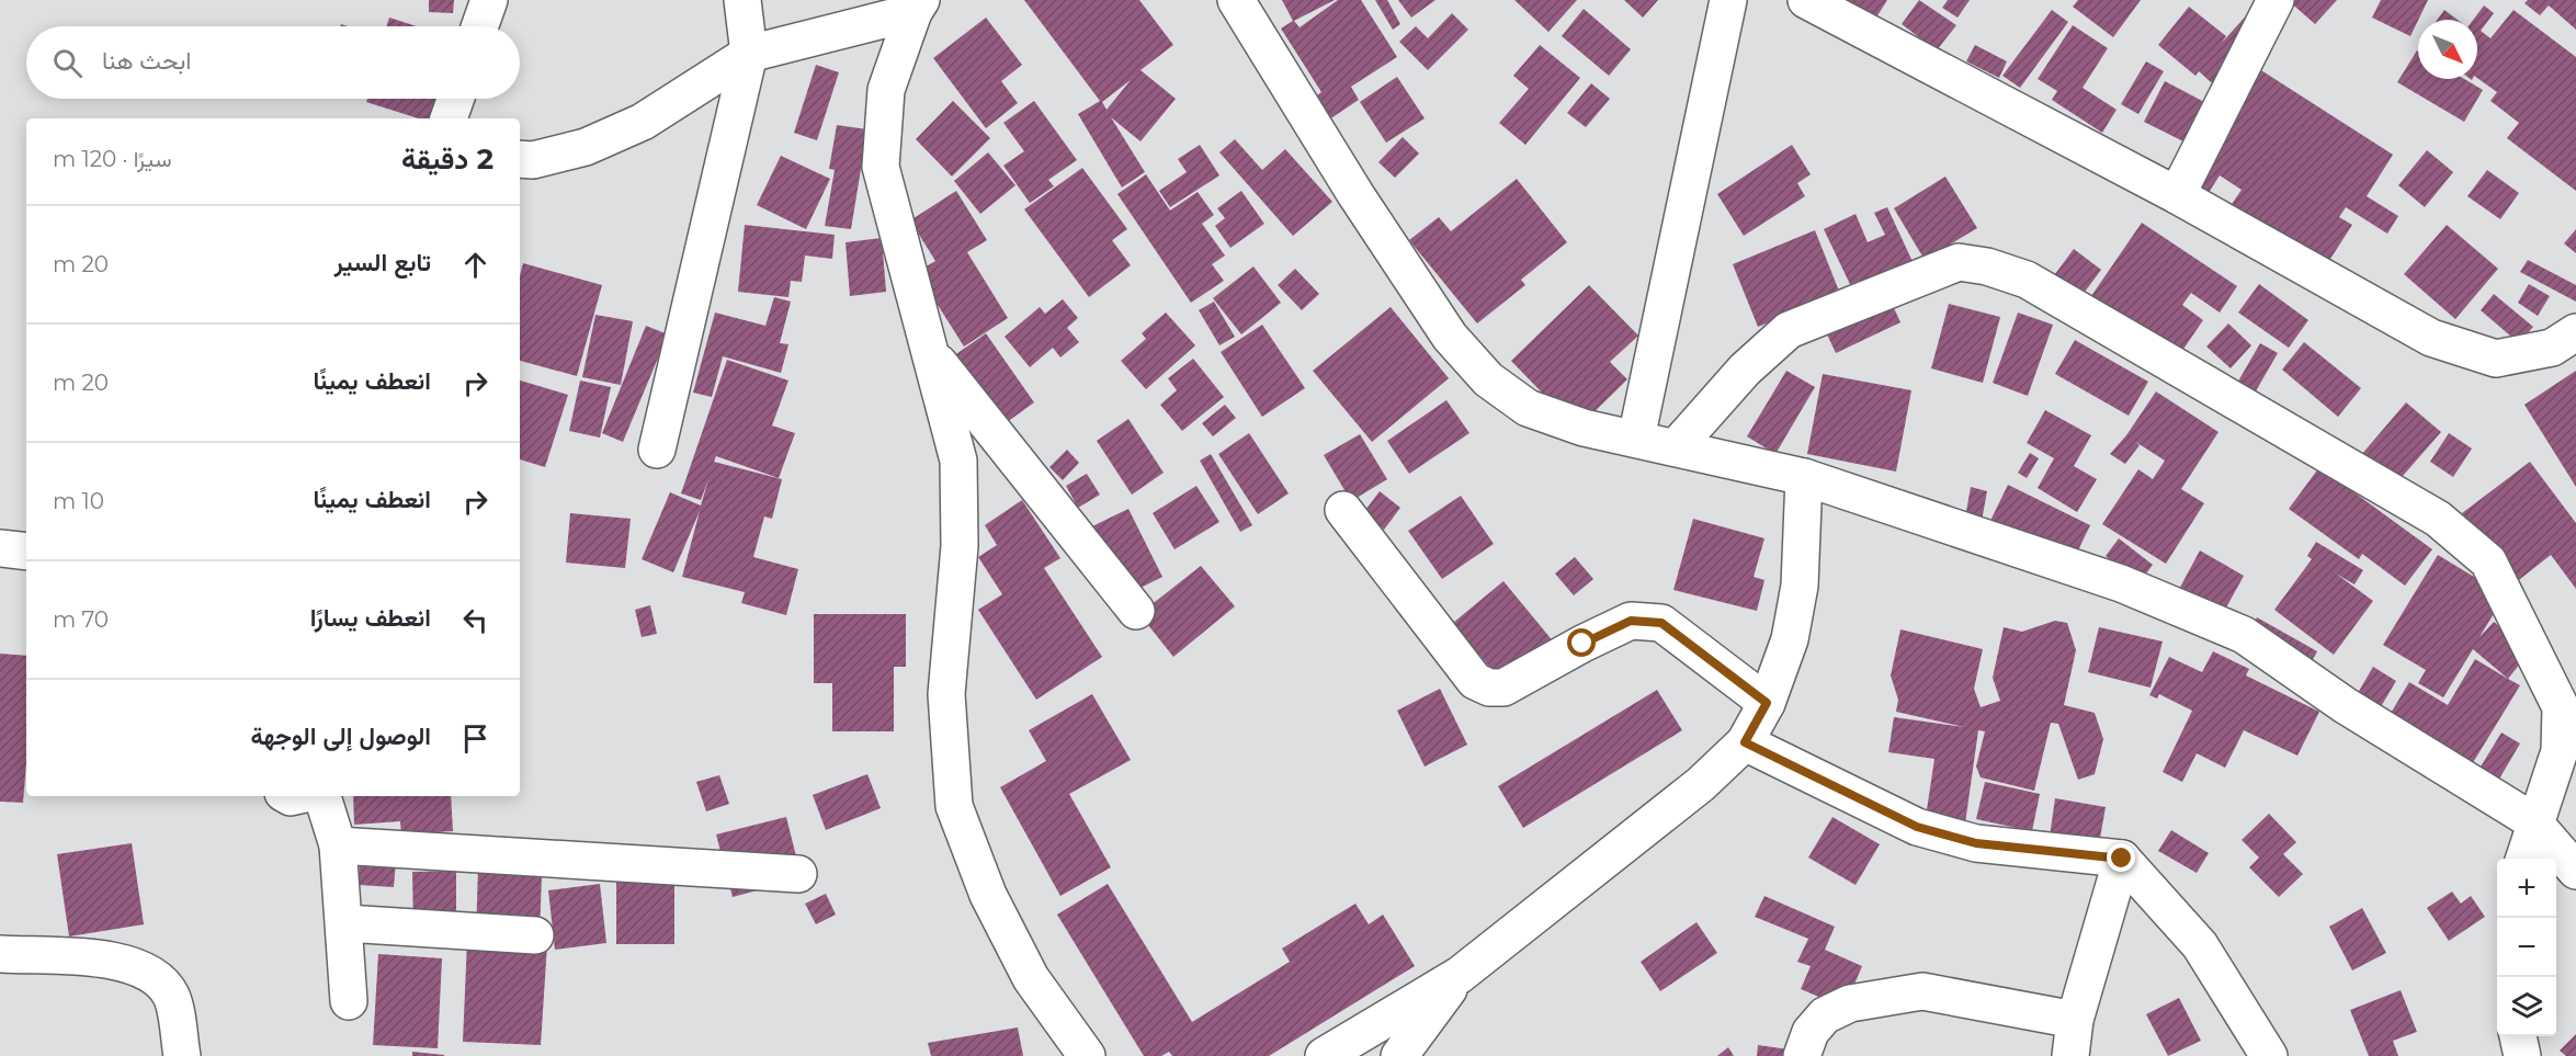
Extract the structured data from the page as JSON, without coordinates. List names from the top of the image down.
{
  "north": "bottom right",
  "page": {
    "search": "ابحث هنا",
    "heading": ["2 دقيقة", "سيرًا · 120 m"],
    "list": [
      ["تابع السير", "20 m"],
      ["انعطف يمينًا", "20 m"],
      ["انعطف يمينًا", "10 m"],
      ["انعطف يسارًا", "70 m"],
      "الوصول إلى الوجهة"
    ],
    "map_buttons": ["+", "−"]
  }
}
